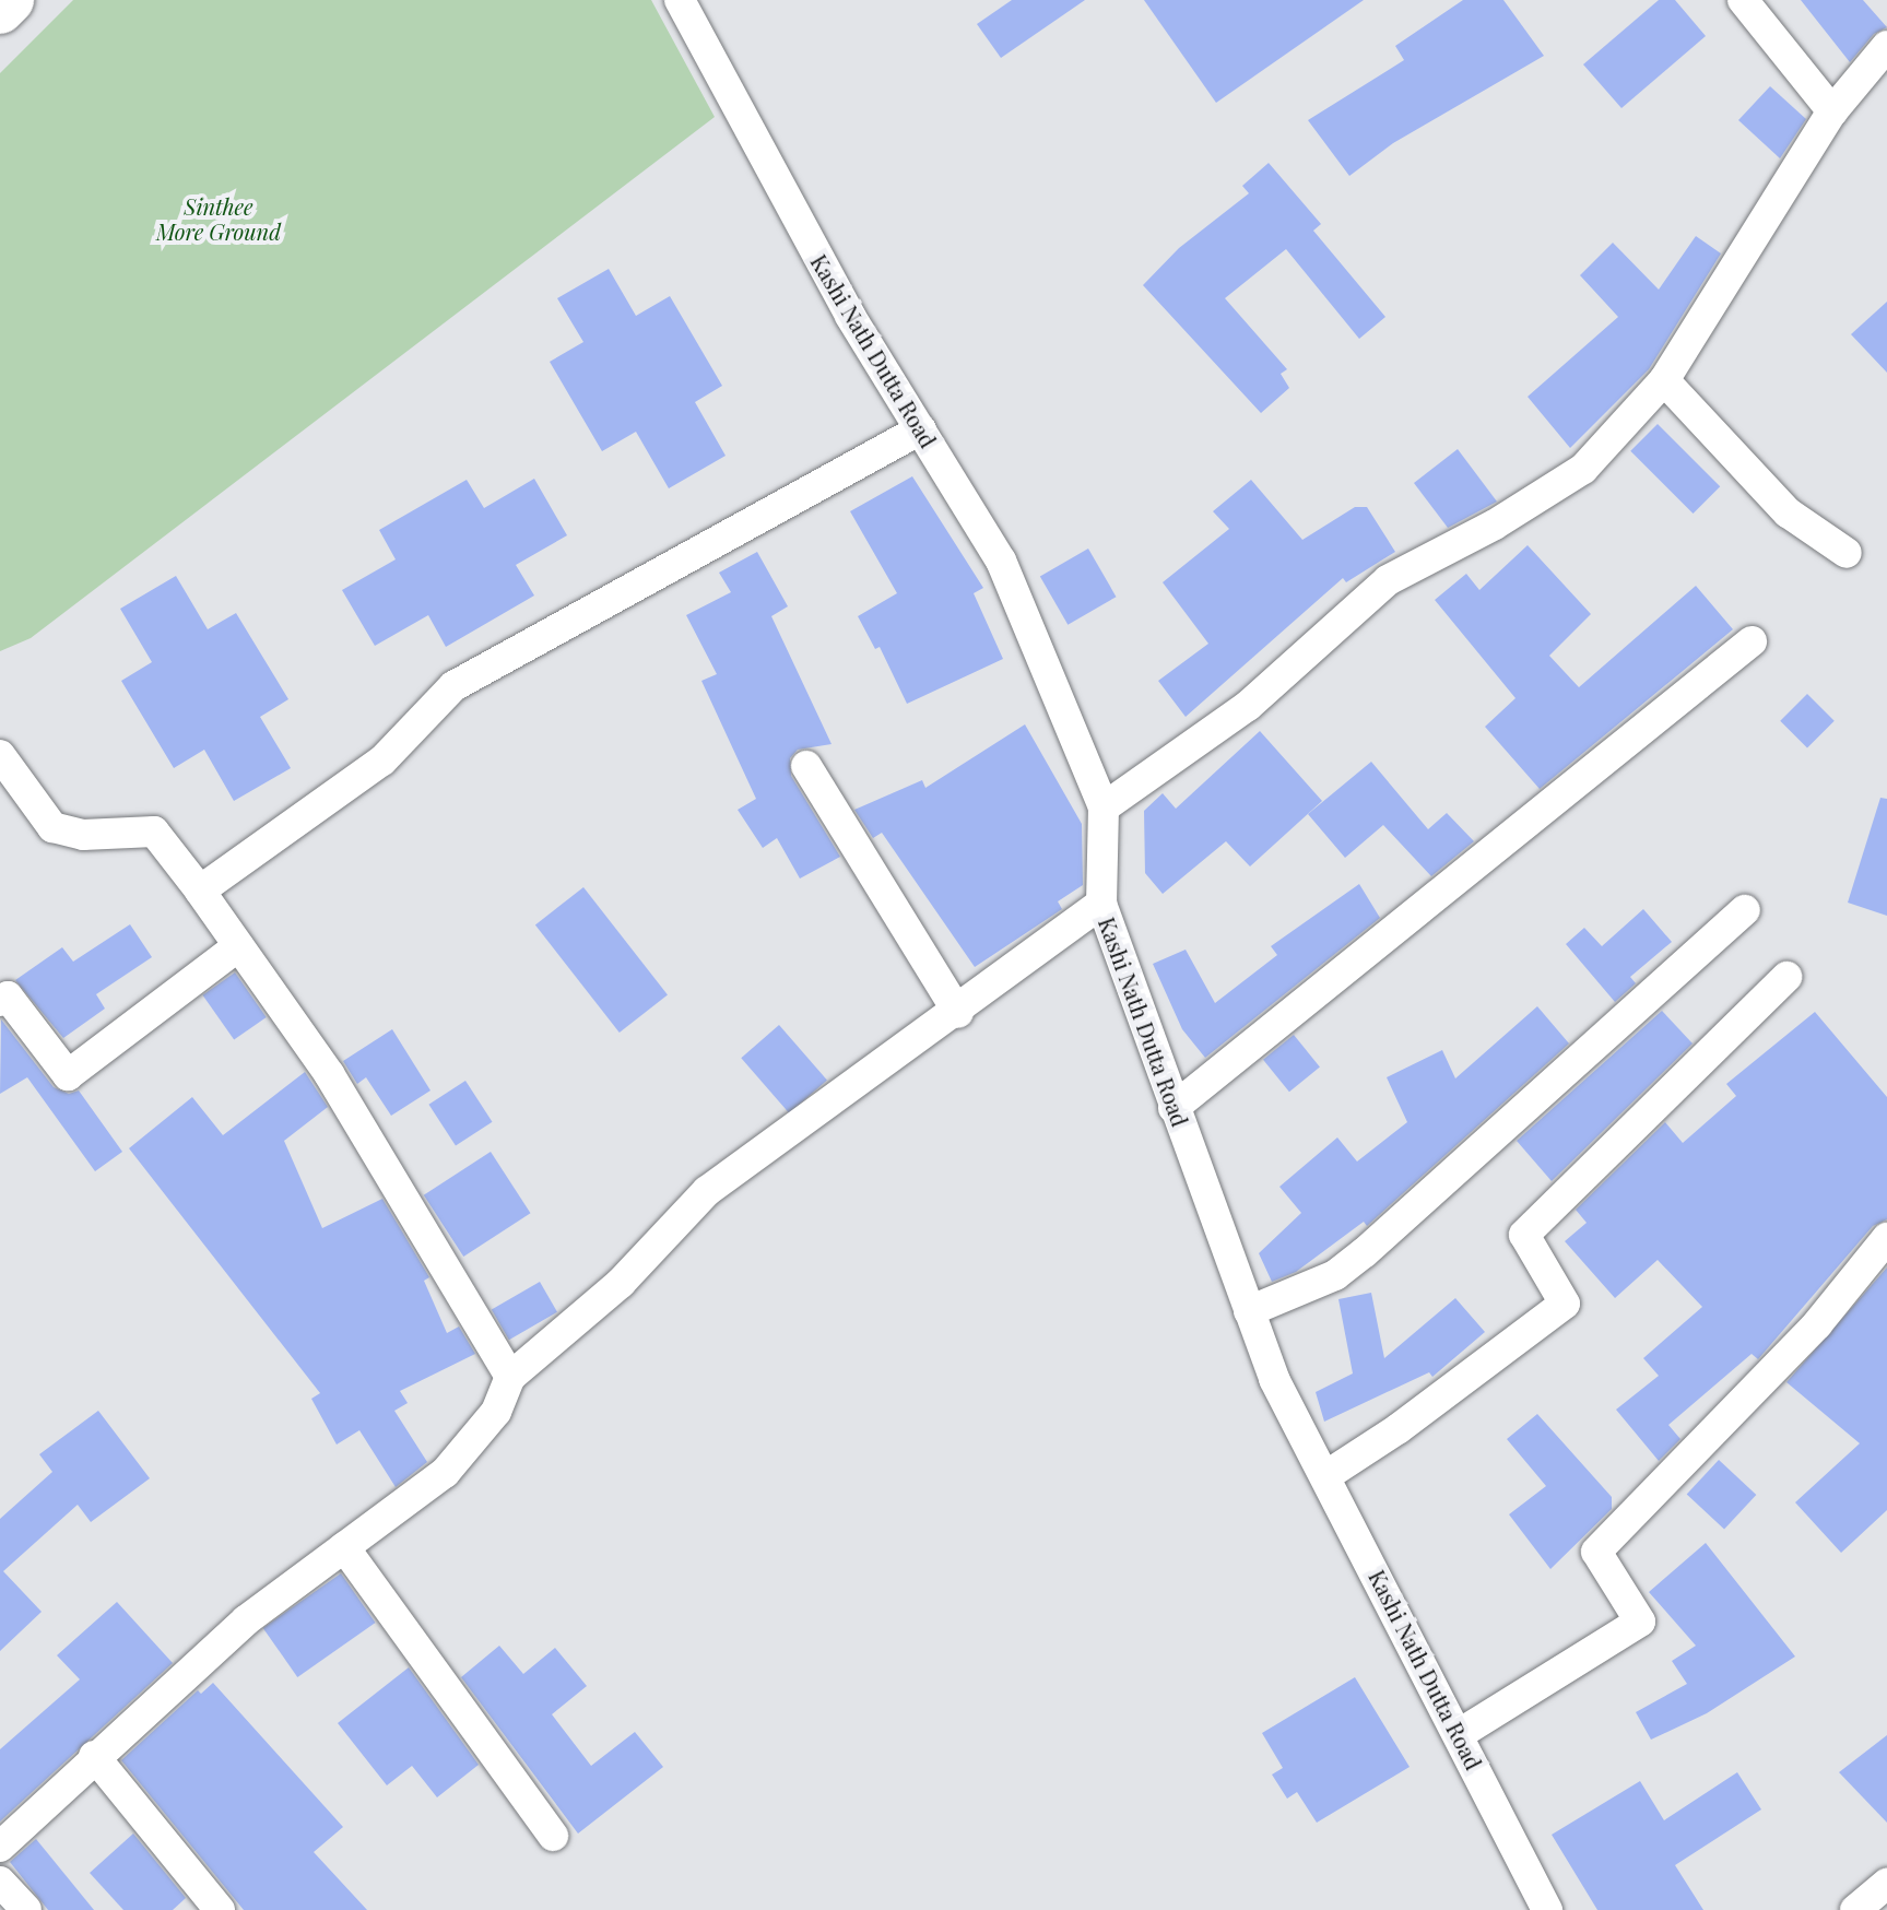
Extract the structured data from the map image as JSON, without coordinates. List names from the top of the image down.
{
  "streets": {
    "street": ["Kashi Nath Dutta Road"]
  },
  "parks": ["Sinthee More Ground"]
}
